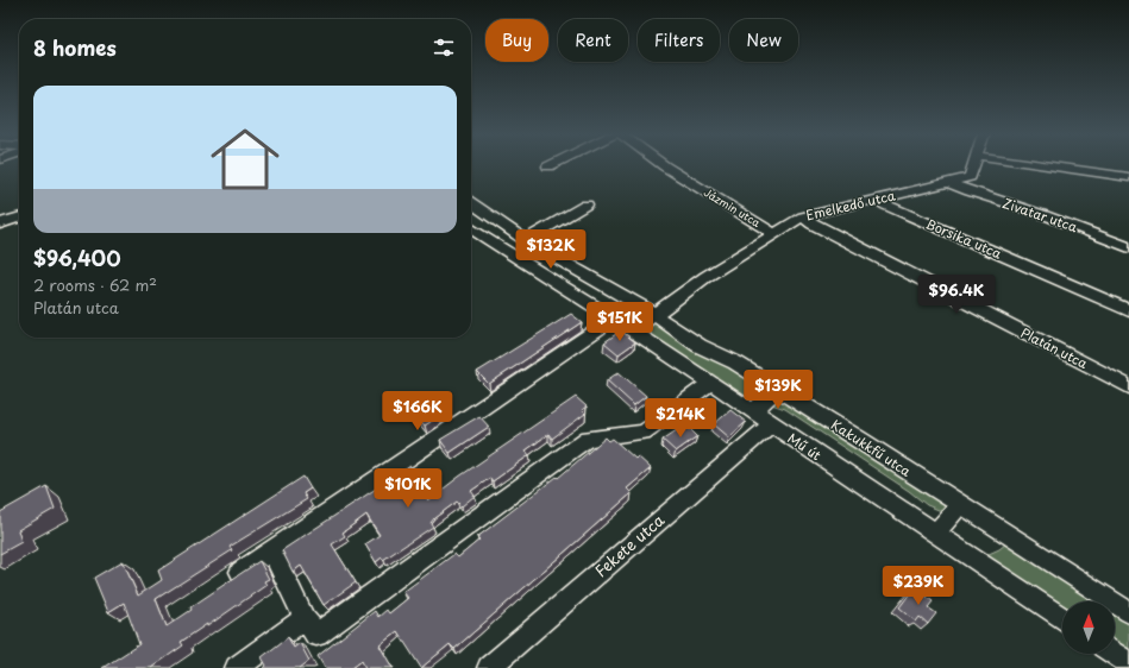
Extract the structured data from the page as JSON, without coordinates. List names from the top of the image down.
{
  "streets": {
    "street": [
      "Emelkedő utca",
      "Jázmin utca",
      "Zivatar utca",
      "Borsika utca",
      "Platán utca",
      "Mű út",
      "Kakukkfű utca",
      "Fekete utca"
    ]
  },
  "crossings": [
    ["Emelkedő utca", "Jázmin utca"],
    ["Emelkedő utca", "Zivatar utca"],
    ["Emelkedő utca", "Borsika utca"],
    ["Emelkedő utca", "Platán utca"],
    ["Emelkedő utca", "Mű út"],
    ["Emelkedő utca", "Kakukkfű utca"],
    ["Mű út", "Fekete utca"]
  ],
  "north": "top",
  "page": {
    "chip": [
      "Buy",
      "Rent",
      "Filters",
      "New"
    ],
    "heading": "8 homes",
    "list": [
      {
        "name": "$96,400",
        "note": "2 rooms · 62 m² · Platán utca"
      }
    ],
    "price": [
      "$132K",
      "$96.4K",
      "$151K",
      "$139K",
      "$166K",
      "$214K",
      "$101K",
      "$239K"
    ]
  }
}
